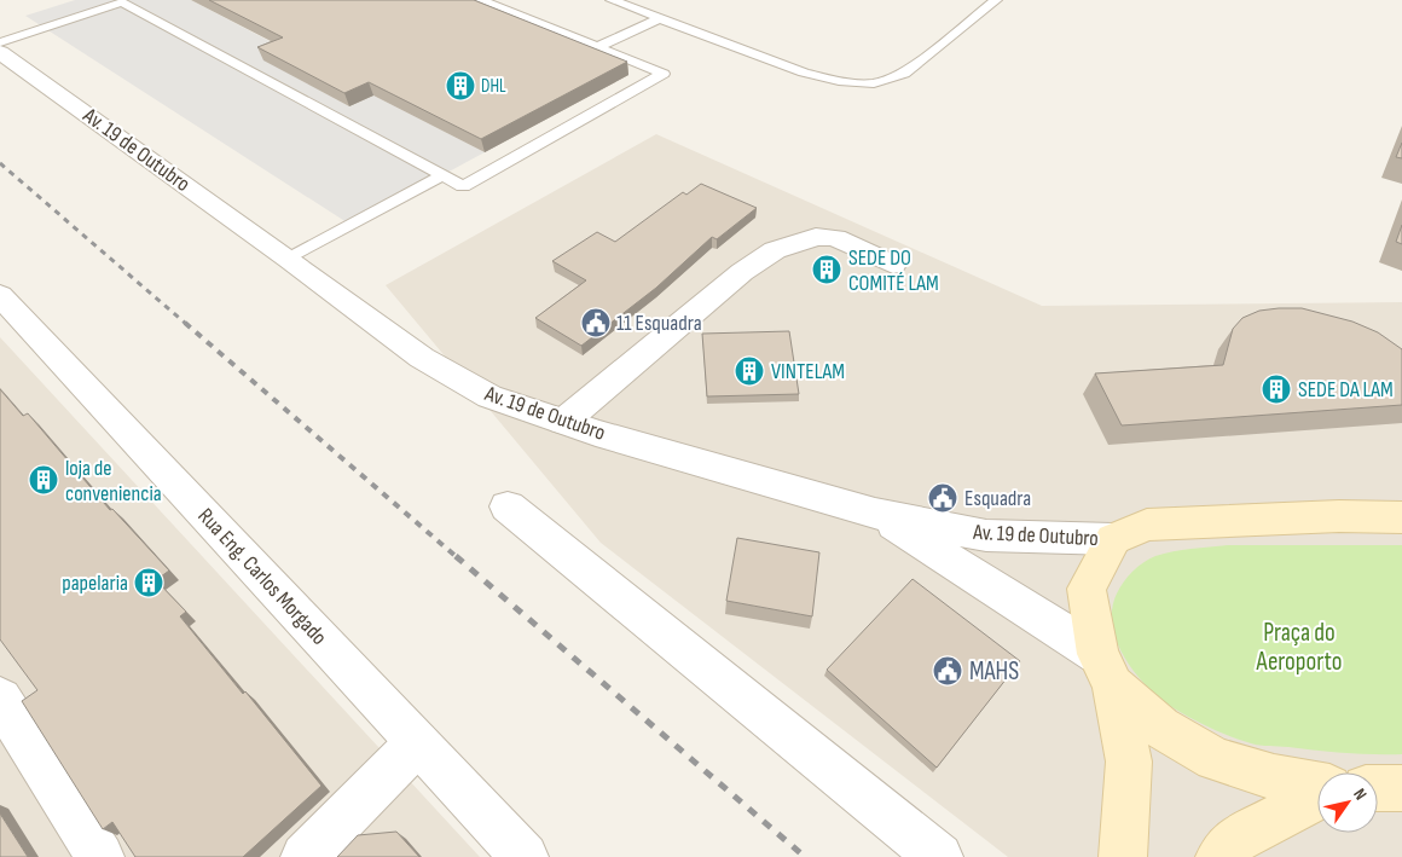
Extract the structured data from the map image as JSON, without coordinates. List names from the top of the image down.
{
  "streets": {
    "street": ["Av. 19 de Outubro", "Rua Eng. Carlos Morgado"]
  },
  "parks": ["Praça do Aeroporto"],
  "places": {
    "building": [
      "DHL",
      "SEDE DO COMITÉ LAM",
      "VINTELAM",
      "SEDE DA LAM",
      "loja de conveniencia",
      "papelaria"
    ],
    "public building": ["11 Esquadra", "Esquadra", "MAHS"]
  },
  "north": "top right"
}
